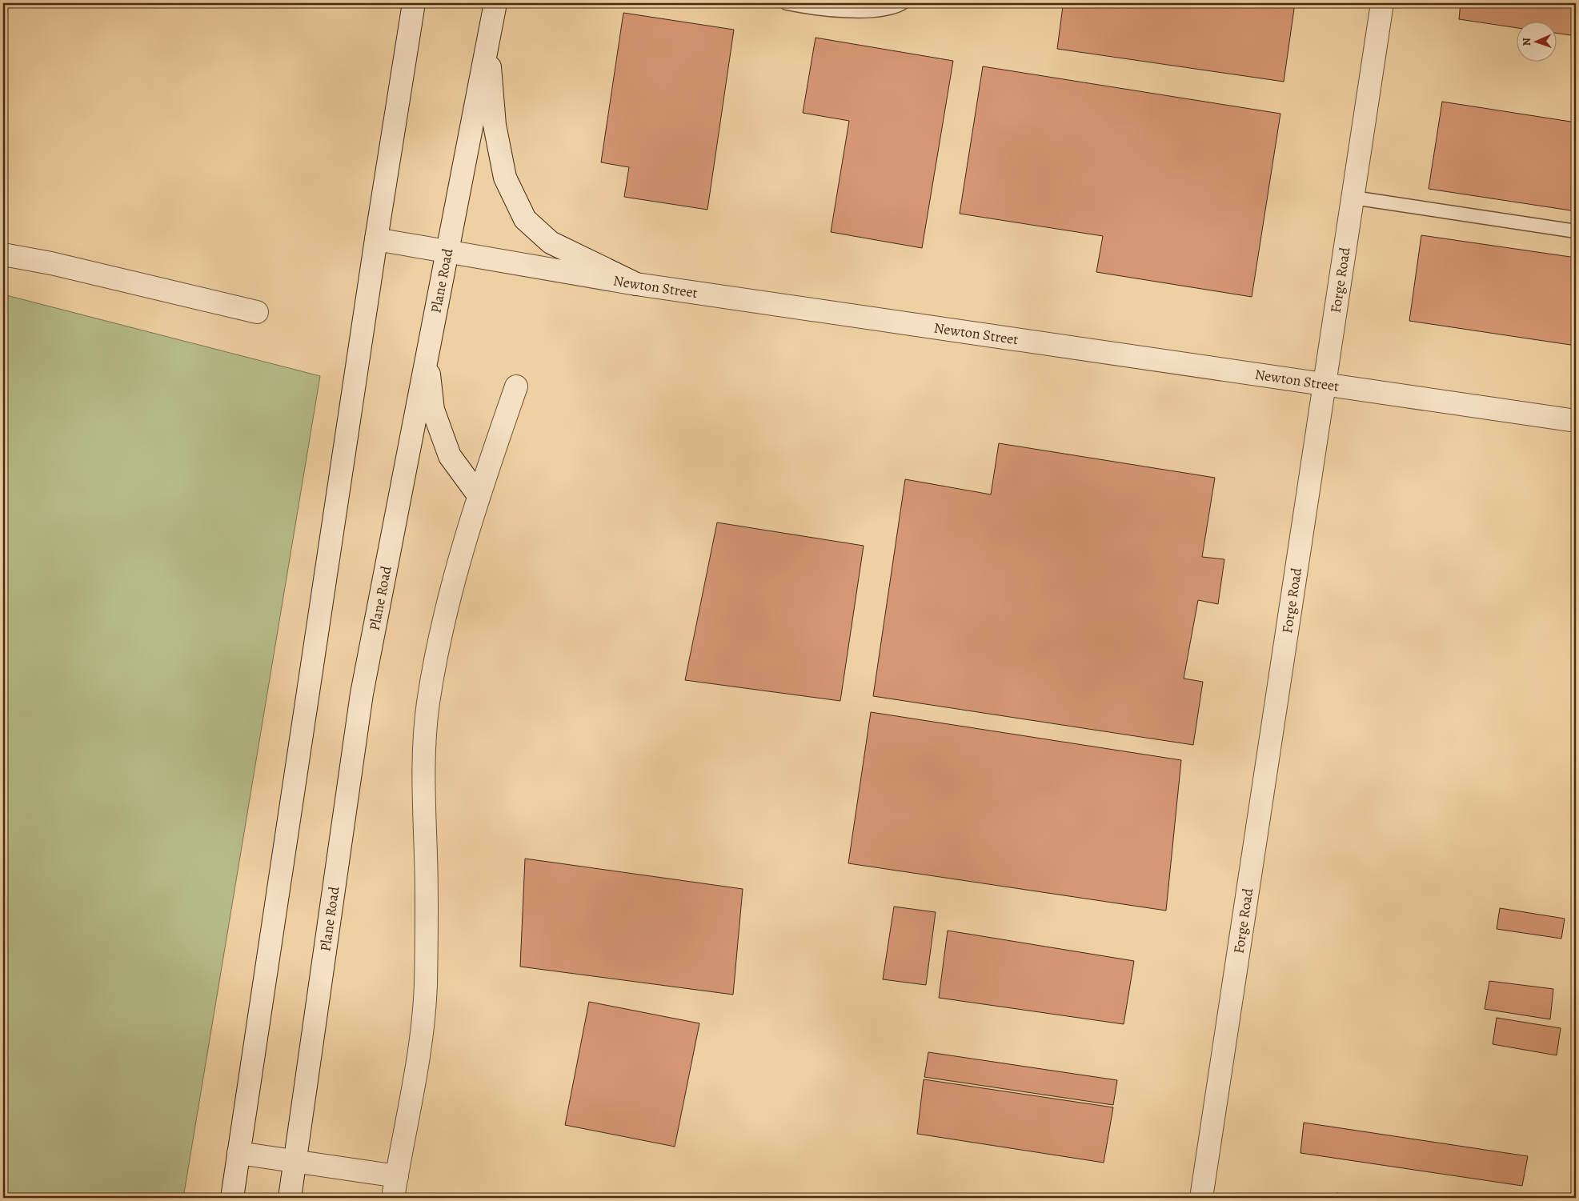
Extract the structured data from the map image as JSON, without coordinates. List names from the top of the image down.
{
  "streets": {
    "street": ["Plane Road", "Forge Road", "Newton Street"]
  },
  "crossings": [
    ["Plane Road", "Newton Street"],
    ["Forge Road", "Newton Street"]
  ],
  "north": "left"
}
